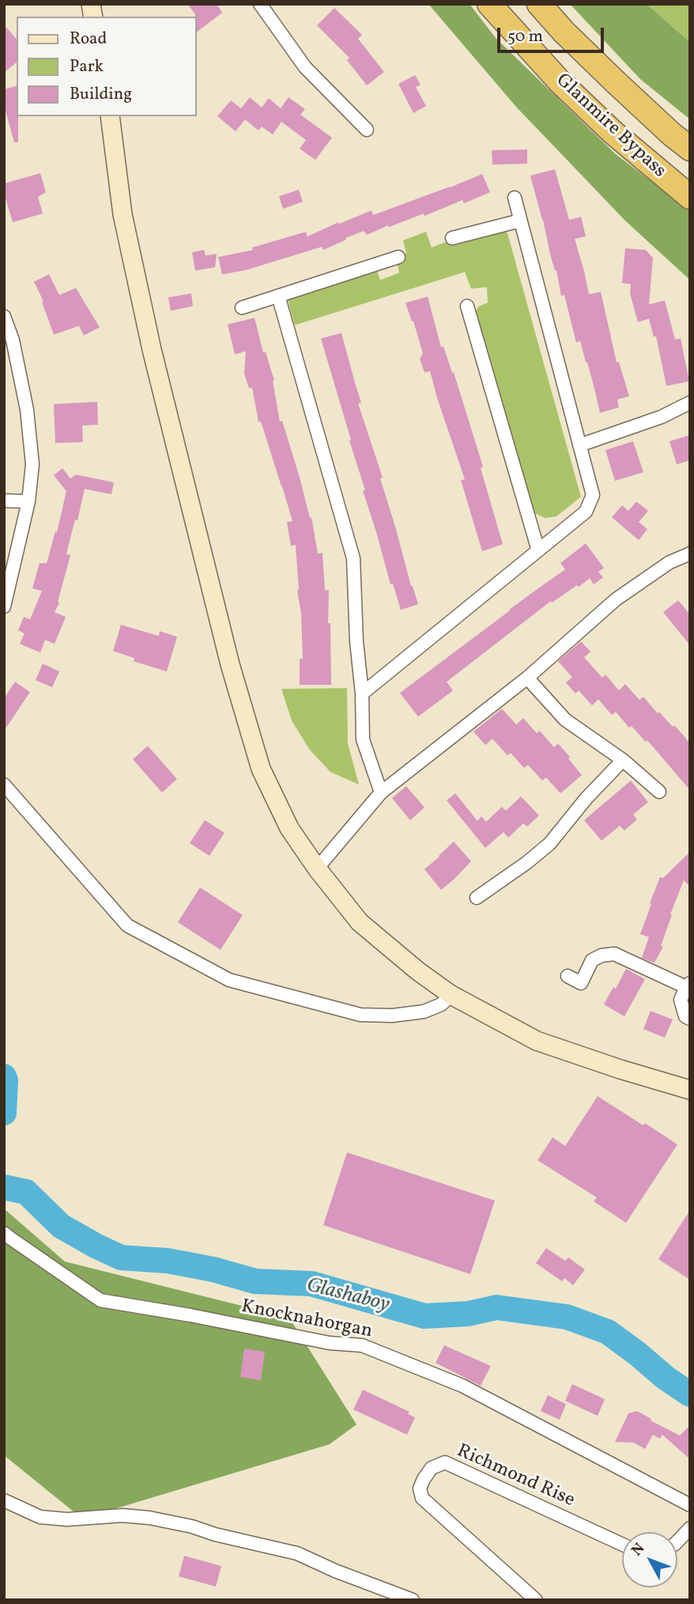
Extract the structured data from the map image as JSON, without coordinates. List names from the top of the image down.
{
  "streets": {
    "highway": ["Glanmire Bypass"],
    "street": ["Knocknahorgan", "Richmond Rise"]
  },
  "water": ["Glashaboy"],
  "legend": ["Road", "Park", "Building"],
  "scale_bar": "50 m",
  "north": "top left"
}
